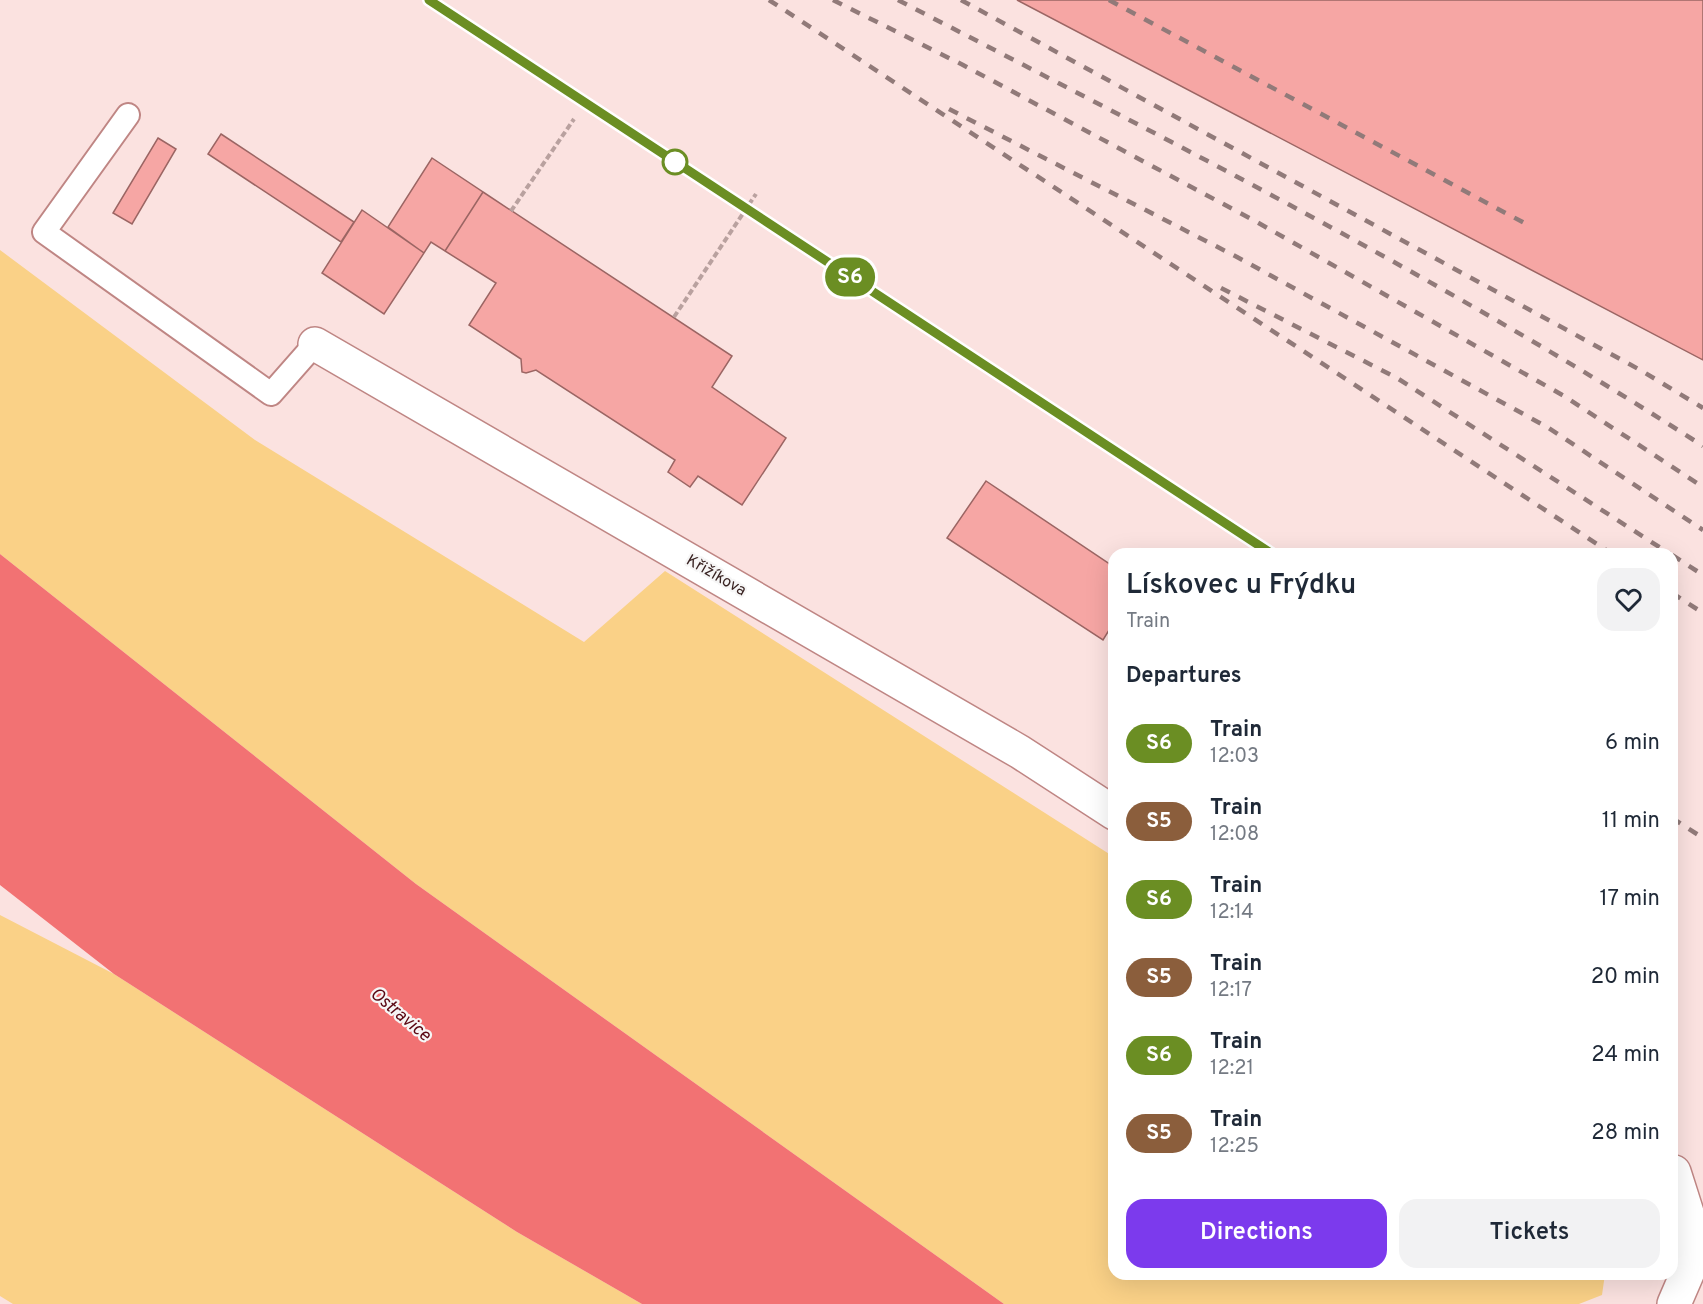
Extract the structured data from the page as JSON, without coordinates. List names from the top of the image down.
{
  "streets": {
    "street": ["Křižíkova"]
  },
  "water": ["Ostravice"],
  "page": {
    "on_map": "S6",
    "heading": [
      ["Lískovec u Frýdku", "Train"],
      "Departures"
    ],
    "list": [
      {
        "mark": "S6",
        "name": "Train",
        "note": "12:03",
        "value": "6 min"
      },
      {
        "mark": "S5",
        "name": "Train",
        "note": "12:08",
        "value": "11 min"
      },
      {
        "mark": "S6",
        "name": "Train",
        "note": "12:14",
        "value": "17 min"
      },
      {
        "mark": "S5",
        "name": "Train",
        "note": "12:17",
        "value": "20 min"
      },
      {
        "mark": "S6",
        "name": "Train",
        "note": "12:21",
        "value": "24 min"
      },
      {
        "mark": "S5",
        "name": "Train",
        "note": "12:25",
        "value": "28 min"
      }
    ],
    "buttons": ["Directions", "Tickets"]
  }
}
